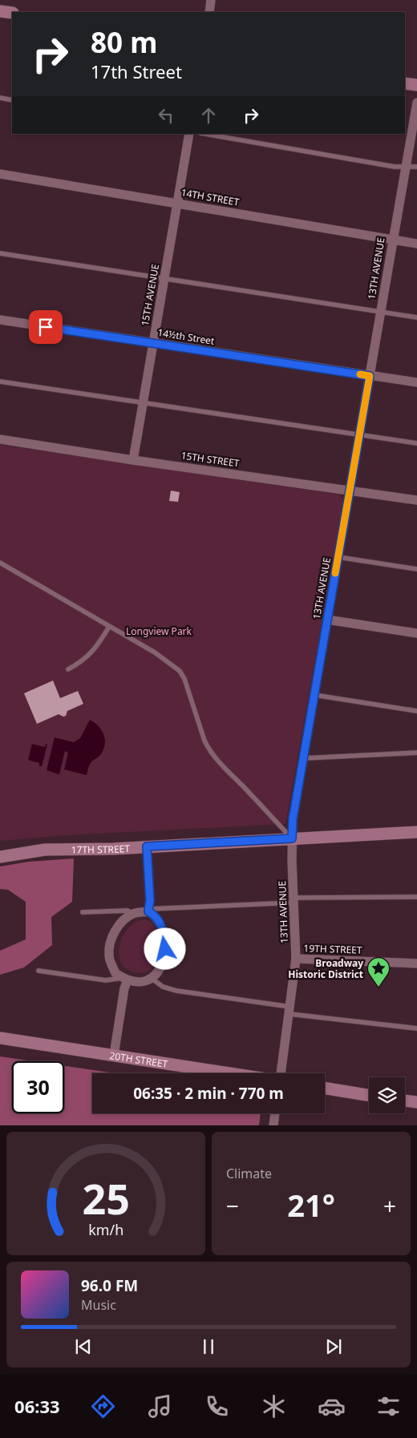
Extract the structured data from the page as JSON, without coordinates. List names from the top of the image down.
{
  "streets": {
    "street": [
      "14TH STREET",
      "13TH AVENUE",
      "15TH AVENUE",
      "14½th Street",
      "15TH STREET",
      "17TH STREET",
      "19TH STREET",
      "20TH STREET"
    ]
  },
  "crossings": [
    ["14TH STREET", "13TH AVENUE"],
    ["14TH STREET", "15TH AVENUE"],
    ["13TH AVENUE", "14½th Street"],
    ["13TH AVENUE", "15TH STREET"],
    ["13TH AVENUE", "17TH STREET"],
    ["13TH AVENUE", "19TH STREET"],
    ["15TH AVENUE", "14½th Street"],
    ["15TH AVENUE", "15TH STREET"]
  ],
  "parks": ["Longview Park"],
  "places": {
    "place": ["Broadway Historic District"]
  },
  "page": {
    "turn": ["80 m", "17th Street"],
    "limit": "30",
    "trip": "06:35 · 2 min · 770 m",
    "tile": "Climate",
    "heat": ["−", "21°", "+"],
    "song": ["96.0 FM", "Music"],
    "tabs": "06:33",
    "gauge": ["25", "km/h"]
  }
}
